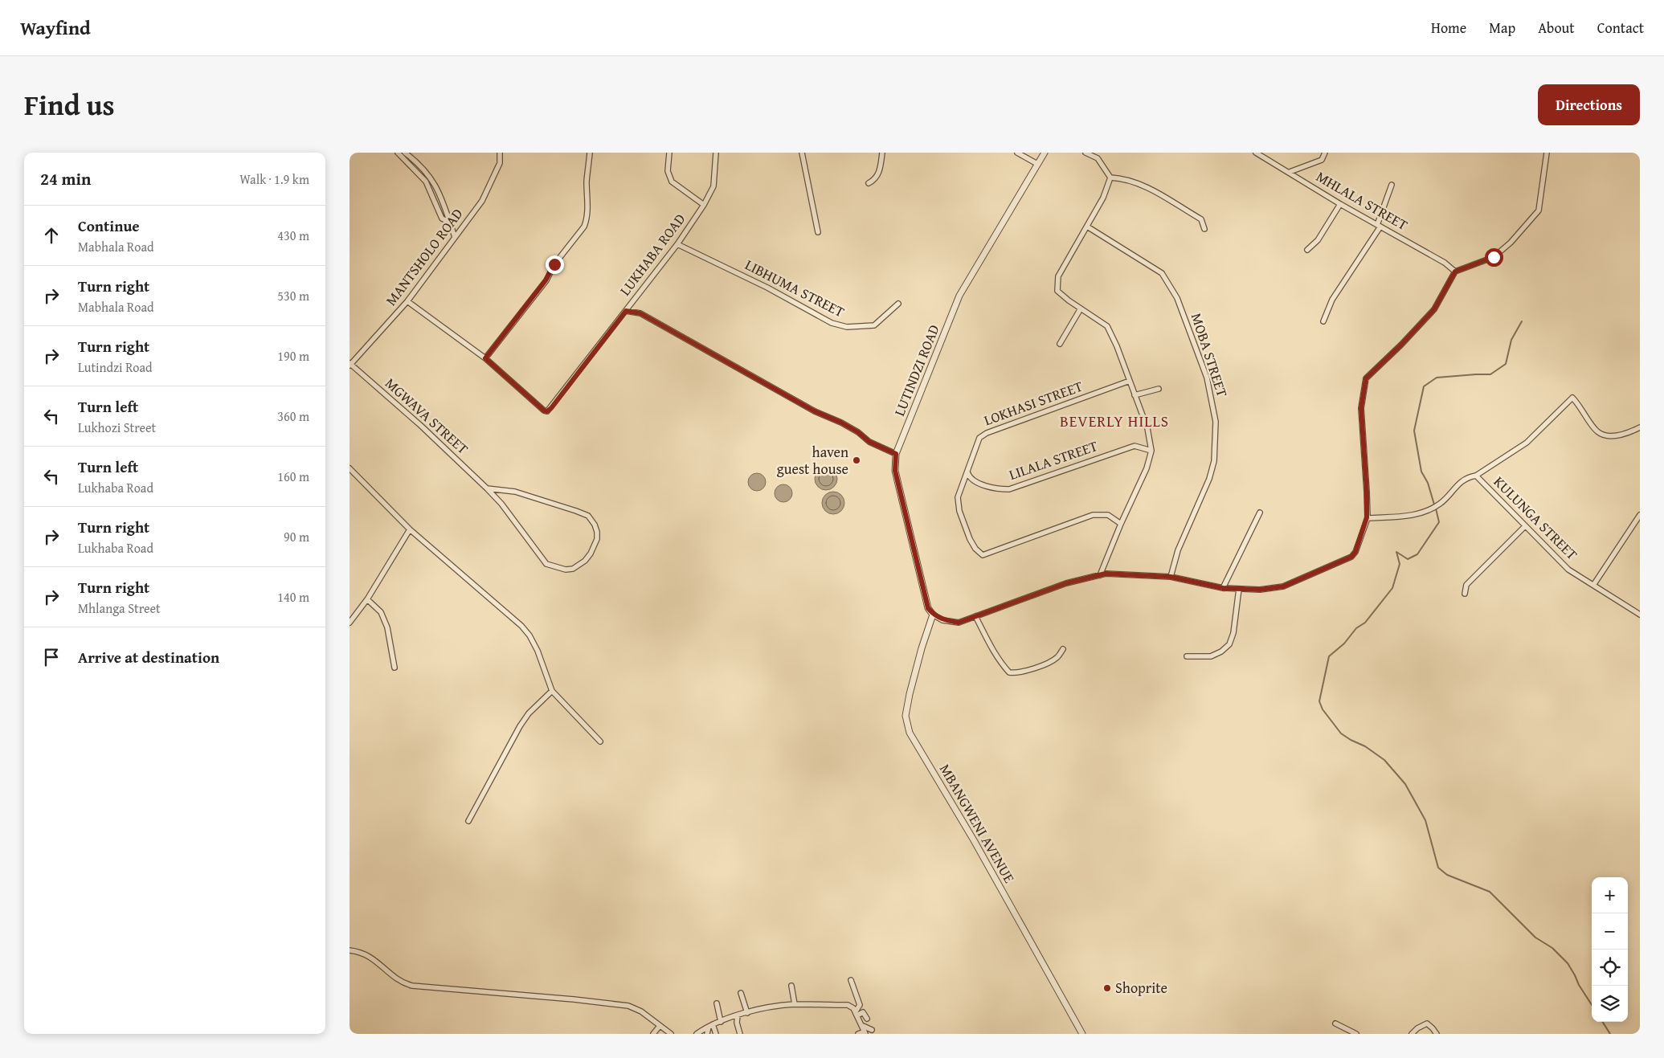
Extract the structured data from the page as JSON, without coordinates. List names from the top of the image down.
{
  "streets": {
    "street": [
      "MHLALA STREET",
      "LUKHABA ROAD",
      "MANTSHOLO ROAD",
      "LIBHUMA STREET",
      "MOBA STREET",
      "LUTINDZI ROAD",
      "LOKHASI STREET",
      "MGWAVA STREET",
      "LILALA STREET",
      "KULUNGA STREET",
      "MBANGWENI AVENUE"
    ]
  },
  "crossings": [
    ["LUKHABA ROAD", "MANTSHOLO ROAD"],
    ["LUKHABA ROAD", "LIBHUMA STREET"],
    ["MANTSHOLO ROAD", "MGWAVA STREET"],
    ["LUTINDZI ROAD", "MBANGWENI AVENUE"],
    ["LOKHASI STREET", "LILALA STREET"]
  ],
  "districts": ["BEVERLY HILLS"],
  "places": ["haven guest house", "Shoprite"],
  "page": {
    "header": "Wayfind",
    "nav": [
      "Home",
      "Map",
      "About",
      "Contact"
    ],
    "title": "Find us",
    "buttons": "Directions",
    "heading": ["24 min", "Walk · 1.9 km"],
    "list": [
      ["Continue", "Mabhala Road", "430 m"],
      ["Turn right", "Mabhala Road", "530 m"],
      ["Turn right", "Lutindzi Road", "190 m"],
      ["Turn left", "Lukhozi Street", "360 m"],
      ["Turn left", "Lukhaba Road", "160 m"],
      ["Turn right", "Lukhaba Road", "90 m"],
      ["Turn right", "Mhlanga Street", "140 m"],
      "Arrive at destination"
    ],
    "map_buttons": ["+", "−"]
  }
}
